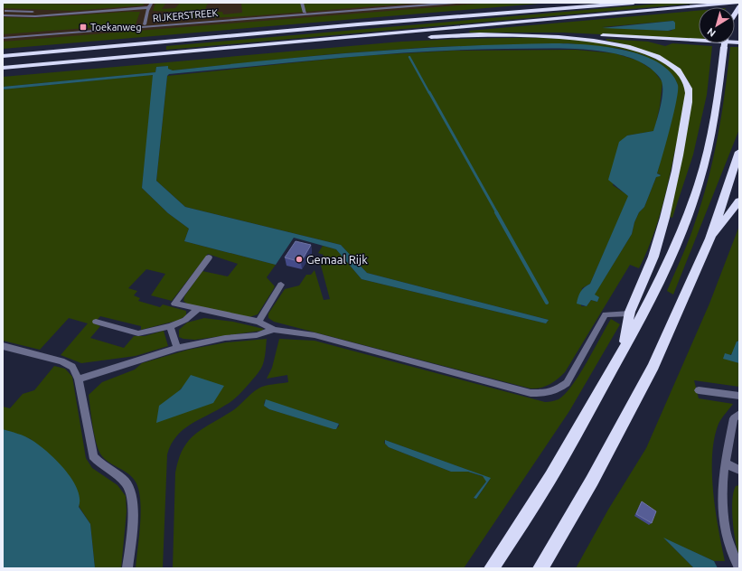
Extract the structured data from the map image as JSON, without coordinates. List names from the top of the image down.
{
  "streets": {
    "street": ["RIJKERSTREEK"]
  },
  "places": {
    "transit": ["Toekanweg"],
    "other": ["Gemaal Rijk"]
  },
  "north": "bottom left"
}
